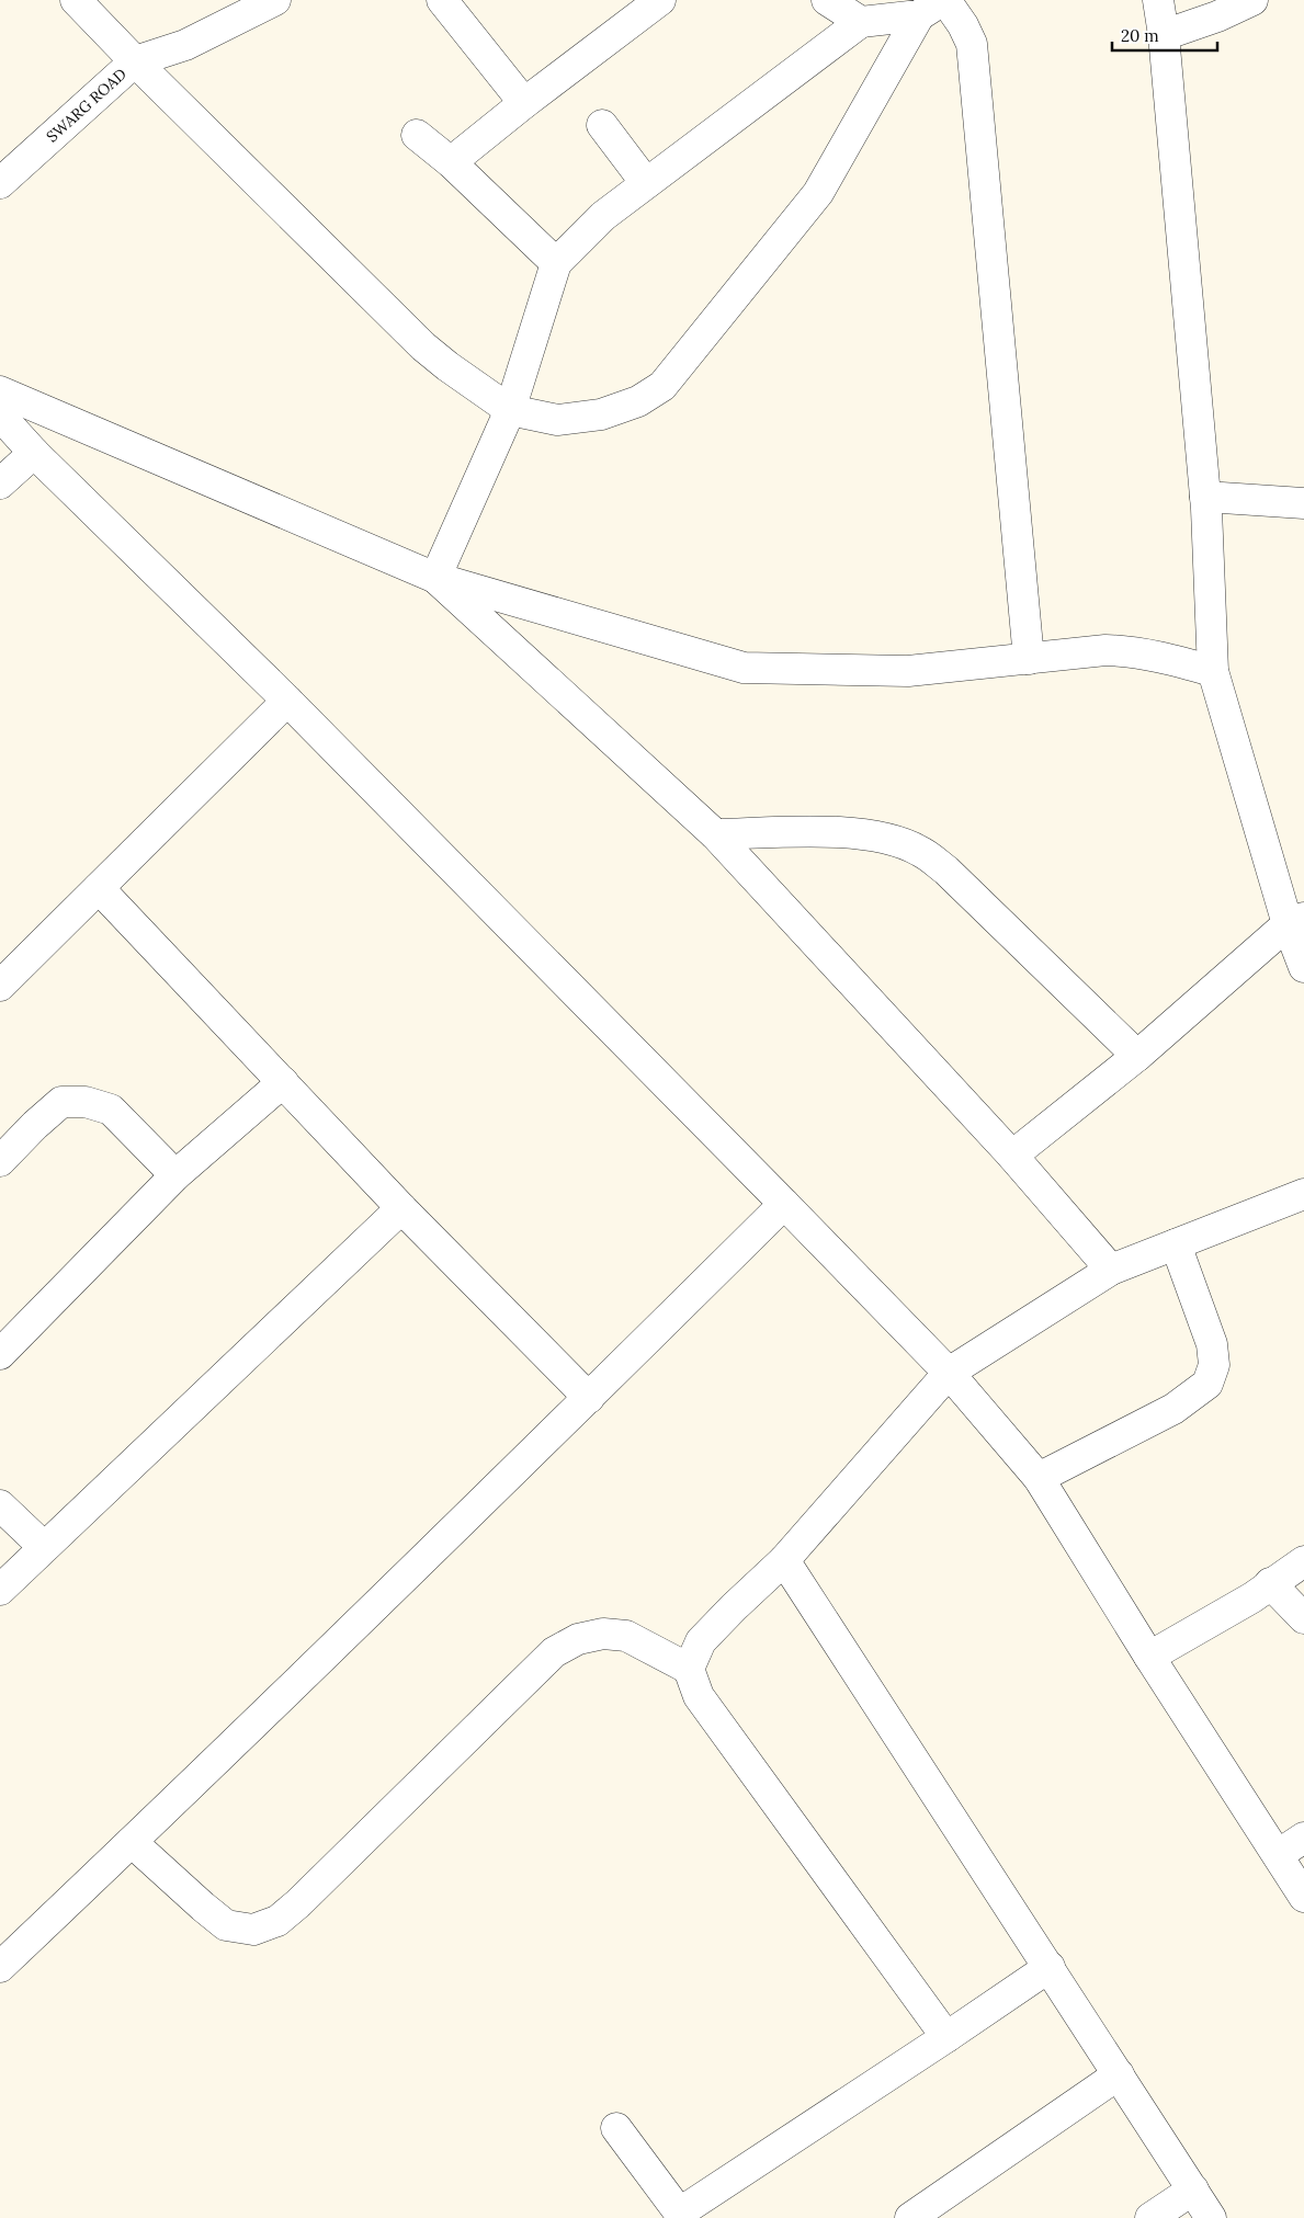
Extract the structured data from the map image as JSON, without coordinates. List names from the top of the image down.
{
  "streets": {
    "street": ["SWARG ROAD"]
  },
  "scale_bar": "20 m"
}
